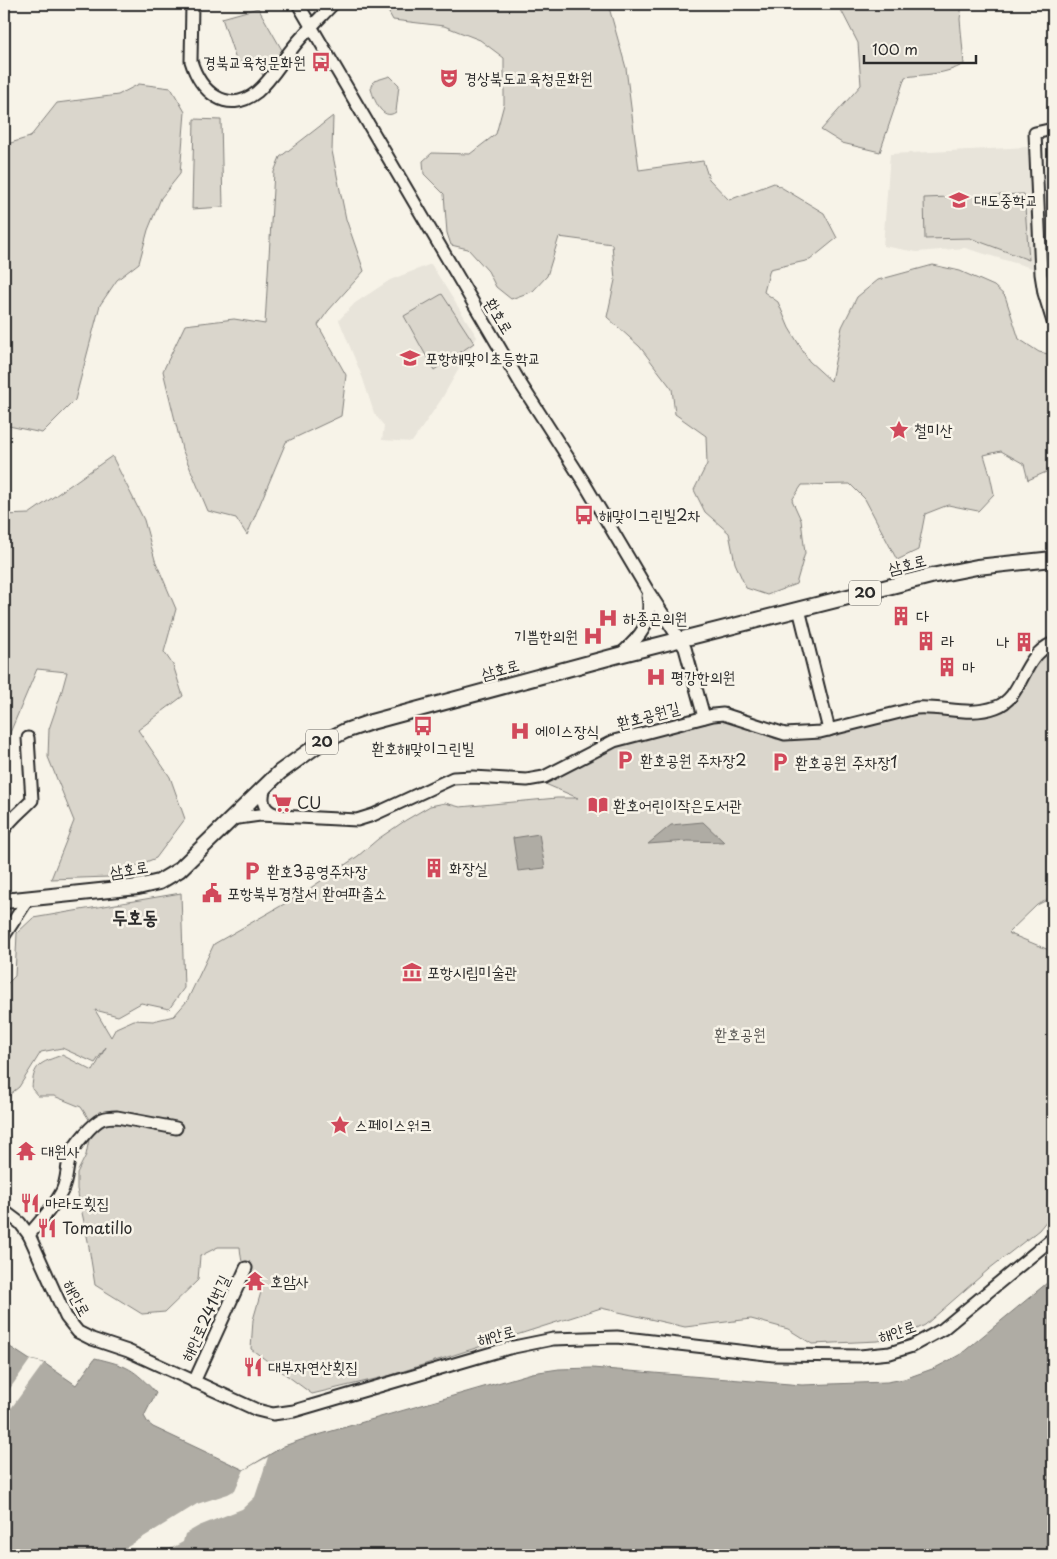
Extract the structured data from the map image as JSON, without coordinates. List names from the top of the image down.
{
  "streets": {
    "main road": ["삼호로", "20"],
    "street": [
      "환호로",
      "환호공원길",
      "해안로",
      "해안로241번길"
    ]
  },
  "crossings": [
    ["환호로", "삼호로"],
    ["환호로", "환호공원길"],
    ["삼호로", "환호공원길"],
    ["해안로", "해안로241번길"]
  ],
  "districts": ["두호동"],
  "parks": ["환호공원"],
  "places": {
    "bus stop": ["경북교육청문화원", "해맞이그린빌2차", "환호해맞이그린빌"],
    "theatre": ["경상북도교육청문화원"],
    "school or university": ["대도중학교", "포항해맞이초등학교"],
    "place": ["철미산", "스페이스워크"],
    "building": [
      "다",
      "라",
      "나",
      "마",
      "화장실"
    ],
    "hospital": [
      "하종곤의원",
      "기쁨한의원",
      "평강한의원",
      "에이스장식"
    ],
    "parking": ["환호공원 주차장2", "환호공원 주차장1", "환호3공영주차장"],
    "supermarket": ["CU"],
    "library": ["환호어린이작은도서관"],
    "public building": ["포항북부경찰서 환여파출소"],
    "museum": ["포항시립미술관"],
    "temple": ["대원사", "호암사"],
    "restaurant": ["마라도횟집", "Tomatillo", "대부자연산횟집"]
  },
  "scale_bar": "100 m"
}
